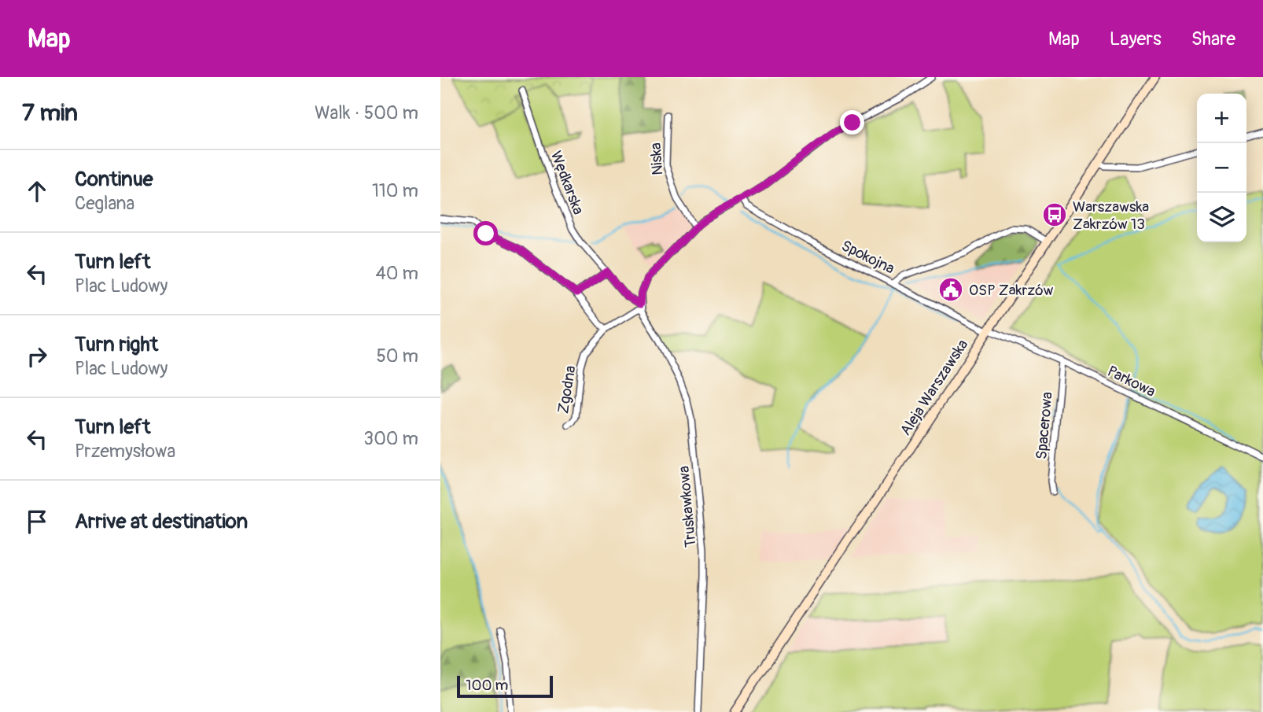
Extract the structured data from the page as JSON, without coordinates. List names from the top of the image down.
{
  "streets": {
    "street": [
      "Niska",
      "Wędkarska",
      "Spokojna",
      "Parkowa",
      "Aleja Warszawska",
      "Zgodna",
      "Spacerowa",
      "Truskawkowa"
    ]
  },
  "crossings": [
    ["Wędkarska", "Zgodna"],
    ["Wędkarska", "Truskawkowa"],
    ["Spokojna", "Parkowa"],
    ["Spokojna", "Aleja Warszawska"],
    ["Parkowa", "Aleja Warszawska"],
    ["Parkowa", "Spacerowa"],
    ["Zgodna", "Truskawkowa"]
  ],
  "places": {
    "bus stop": ["Warszawska Zakrzów 13"],
    "public building": ["OSP Zakrzów"]
  },
  "scale_bar": "100 m",
  "page": {
    "header": "Map",
    "nav": ["Map", "Layers", "Share"],
    "heading": ["7 min", "Walk · 500 m"],
    "map_buttons": ["+", "−"],
    "list": [
      ["Continue", "Ceglana", "110 m"],
      ["Turn left", "Plac Ludowy", "40 m"],
      ["Turn right", "Plac Ludowy", "50 m"],
      ["Turn left", "Przemysłowa", "300 m"],
      "Arrive at destination"
    ],
    "scale": "100 m"
  }
}
